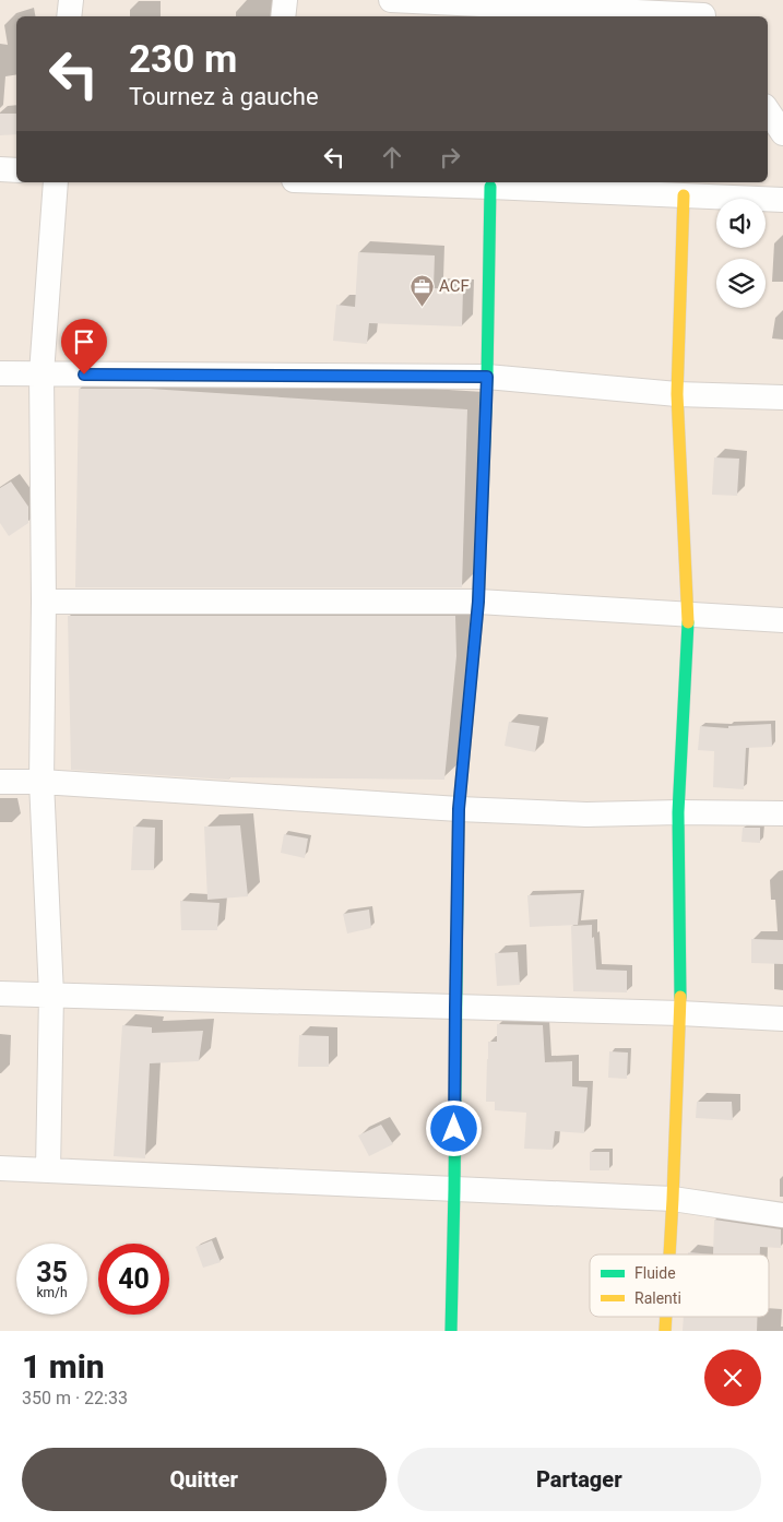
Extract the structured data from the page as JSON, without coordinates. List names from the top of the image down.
{
  "places": {
    "office": ["ACF"]
  },
  "legend": ["Fluide", "Ralenti"],
  "page": {
    "turn": ["230 m", "Tournez à gauche"],
    "speed": "35 km/h",
    "limit": "40",
    "heading": ["1 min", "350 m · 22:33"],
    "buttons": ["Quitter", "Partager"]
  }
}
